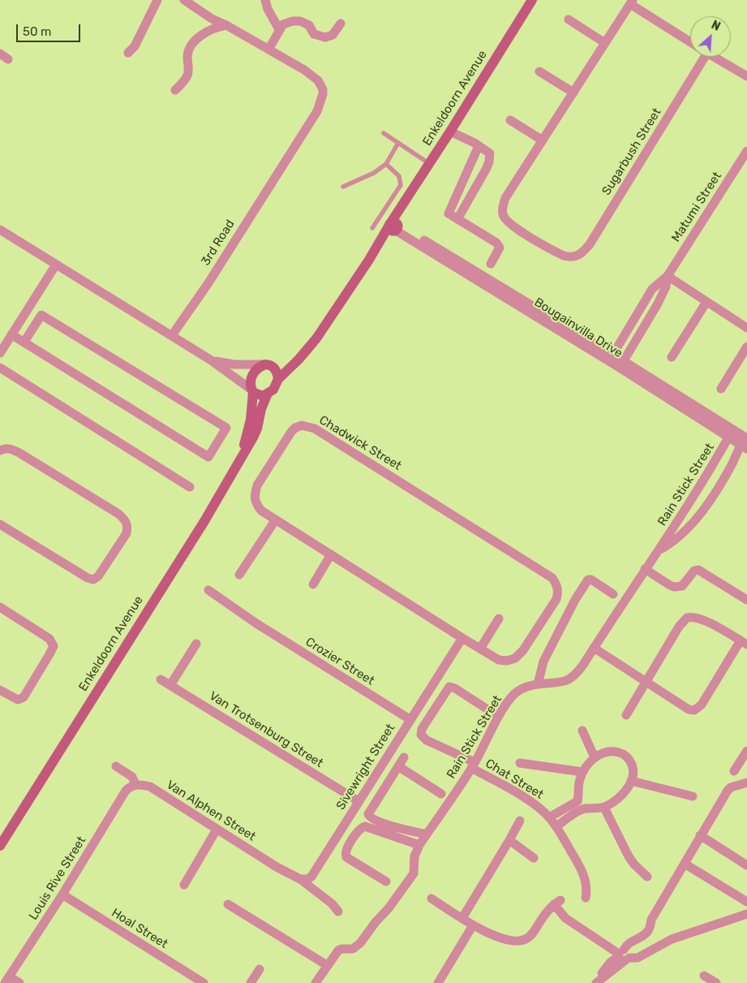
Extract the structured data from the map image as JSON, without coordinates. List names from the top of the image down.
{
  "streets": {
    "street": [
      "Enkeldoorn Avenue",
      "Sugarbush Street",
      "Matumi Street",
      "3rd Road",
      "Bougainvilla Drive",
      "Chadwick Street",
      "Rain Stick Street",
      "Crozier Street",
      "Van Trotsenburg Street",
      "Sivewright Street",
      "Chat Street",
      "Van Alphen Street",
      "Louis Rive Street",
      "Hoal Street"
    ]
  },
  "crossings": [
    ["Enkeldoorn Avenue", "Bougainvilla Drive"],
    ["Matumi Street", "Bougainvilla Drive"],
    ["Bougainvilla Drive", "Rain Stick Street"],
    ["Chadwick Street", "Sivewright Street"],
    ["Rain Stick Street", "Chat Street"],
    ["Crozier Street", "Sivewright Street"],
    ["Van Trotsenburg Street", "Sivewright Street"],
    ["Sivewright Street", "Van Alphen Street"],
    ["Van Alphen Street", "Louis Rive Street"],
    ["Louis Rive Street", "Hoal Street"]
  ],
  "scale_bar": "50 m",
  "north": "top right"
}
